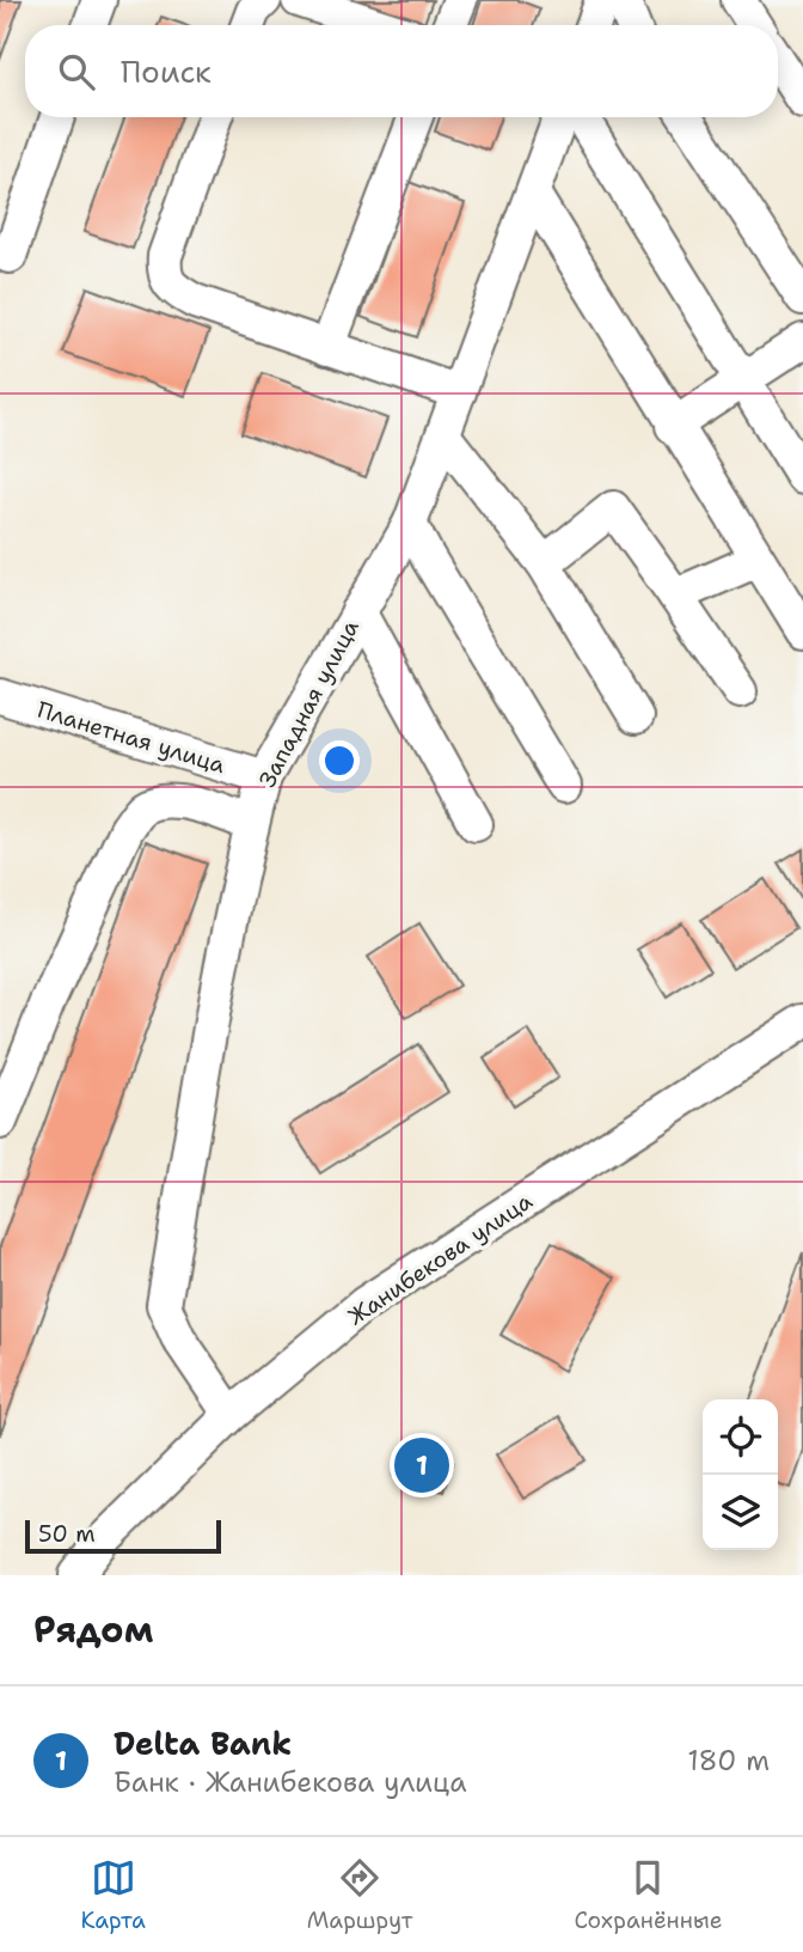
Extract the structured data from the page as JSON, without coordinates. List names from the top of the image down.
{
  "streets": {
    "street": ["Западная улица", "Планетная улица", "Жанибекова улица"]
  },
  "crossings": [
    ["Западная улица", "Планетная улица"],
    ["Западная улица", "Жанибекова улица"]
  ],
  "scale_bar": "50 m",
  "page": {
    "search": "Поиск",
    "pins": "1",
    "scale": "50 m",
    "heading": "Рядом",
    "list": [
      {
        "mark": "1",
        "name": "Delta Bank",
        "note": "Банк · Жанибекова улица",
        "value": "180 m"
      }
    ],
    "nav": ["Карта", "Маршрут", "Сохранённые"]
  }
}
